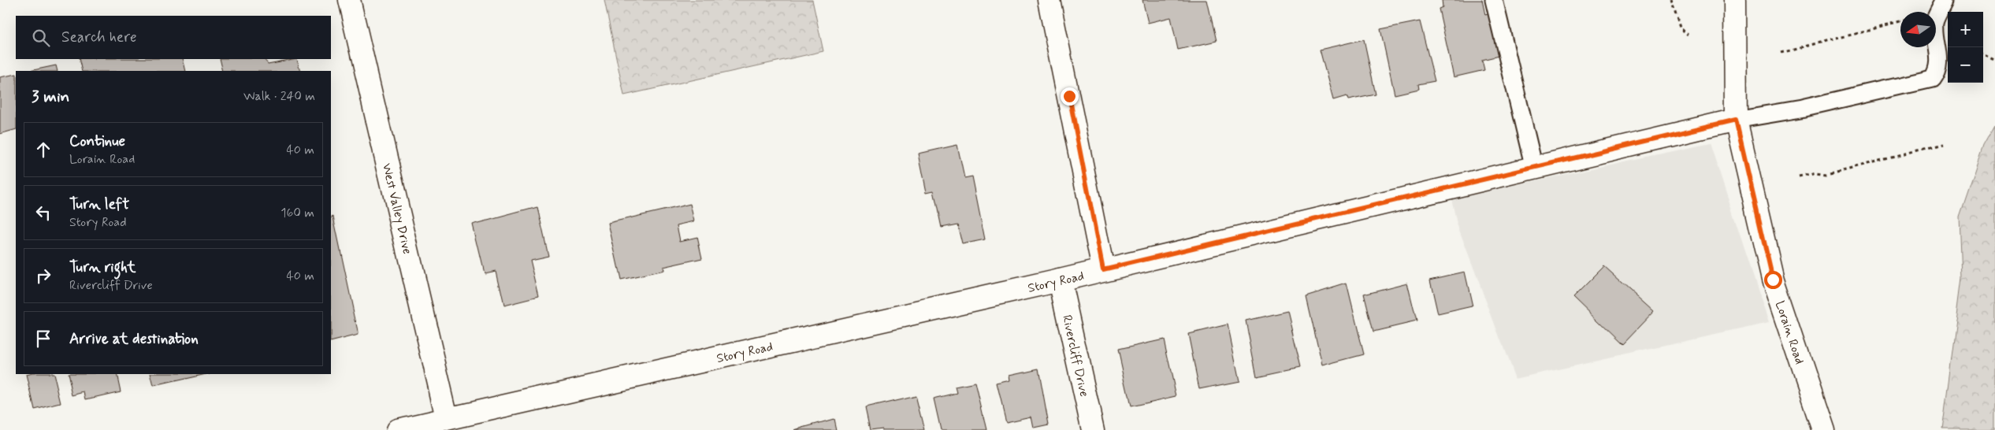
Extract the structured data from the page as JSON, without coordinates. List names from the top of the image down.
{
  "streets": {
    "street": [
      "West Valley Drive",
      "Story Road",
      "Lorain Road",
      "Rivercliff Drive"
    ]
  },
  "crossings": [
    ["West Valley Drive", "Story Road"],
    ["Story Road", "Lorain Road"],
    ["Story Road", "Rivercliff Drive"]
  ],
  "north": "left",
  "page": {
    "map_buttons": ["+", "−"],
    "search": "Search here",
    "heading": ["3 min", "Walk · 240 m"],
    "list": [
      ["Continue", "Lorain Road", "40 m"],
      ["Turn left", "Story Road", "160 m"],
      ["Turn right", "Rivercliff Drive", "40 m"],
      "Arrive at destination"
    ]
  }
}
